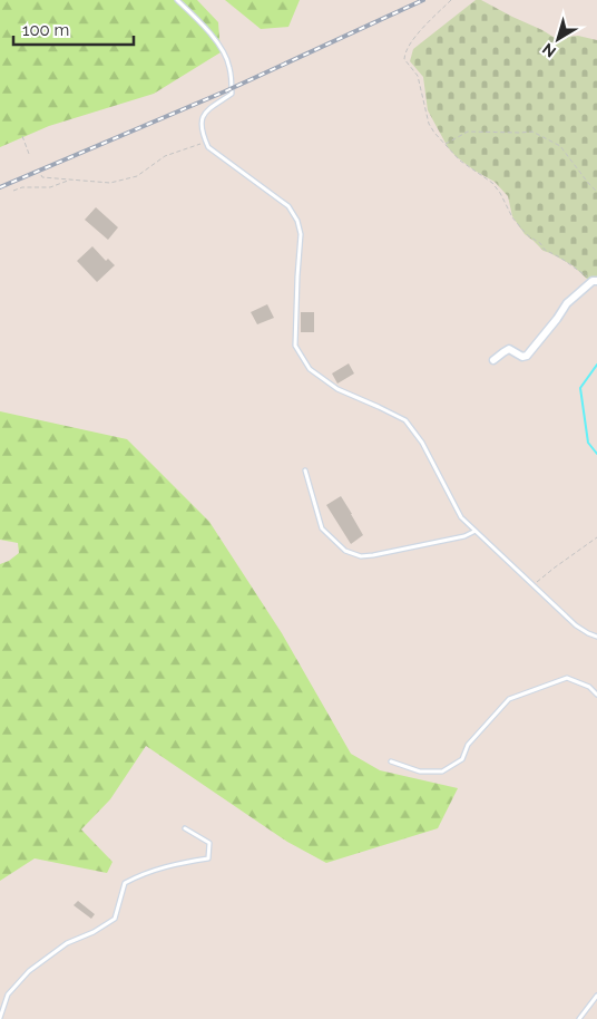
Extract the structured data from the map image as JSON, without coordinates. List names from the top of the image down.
{
  "scale_bar": "100 m",
  "north": "bottom left"
}
